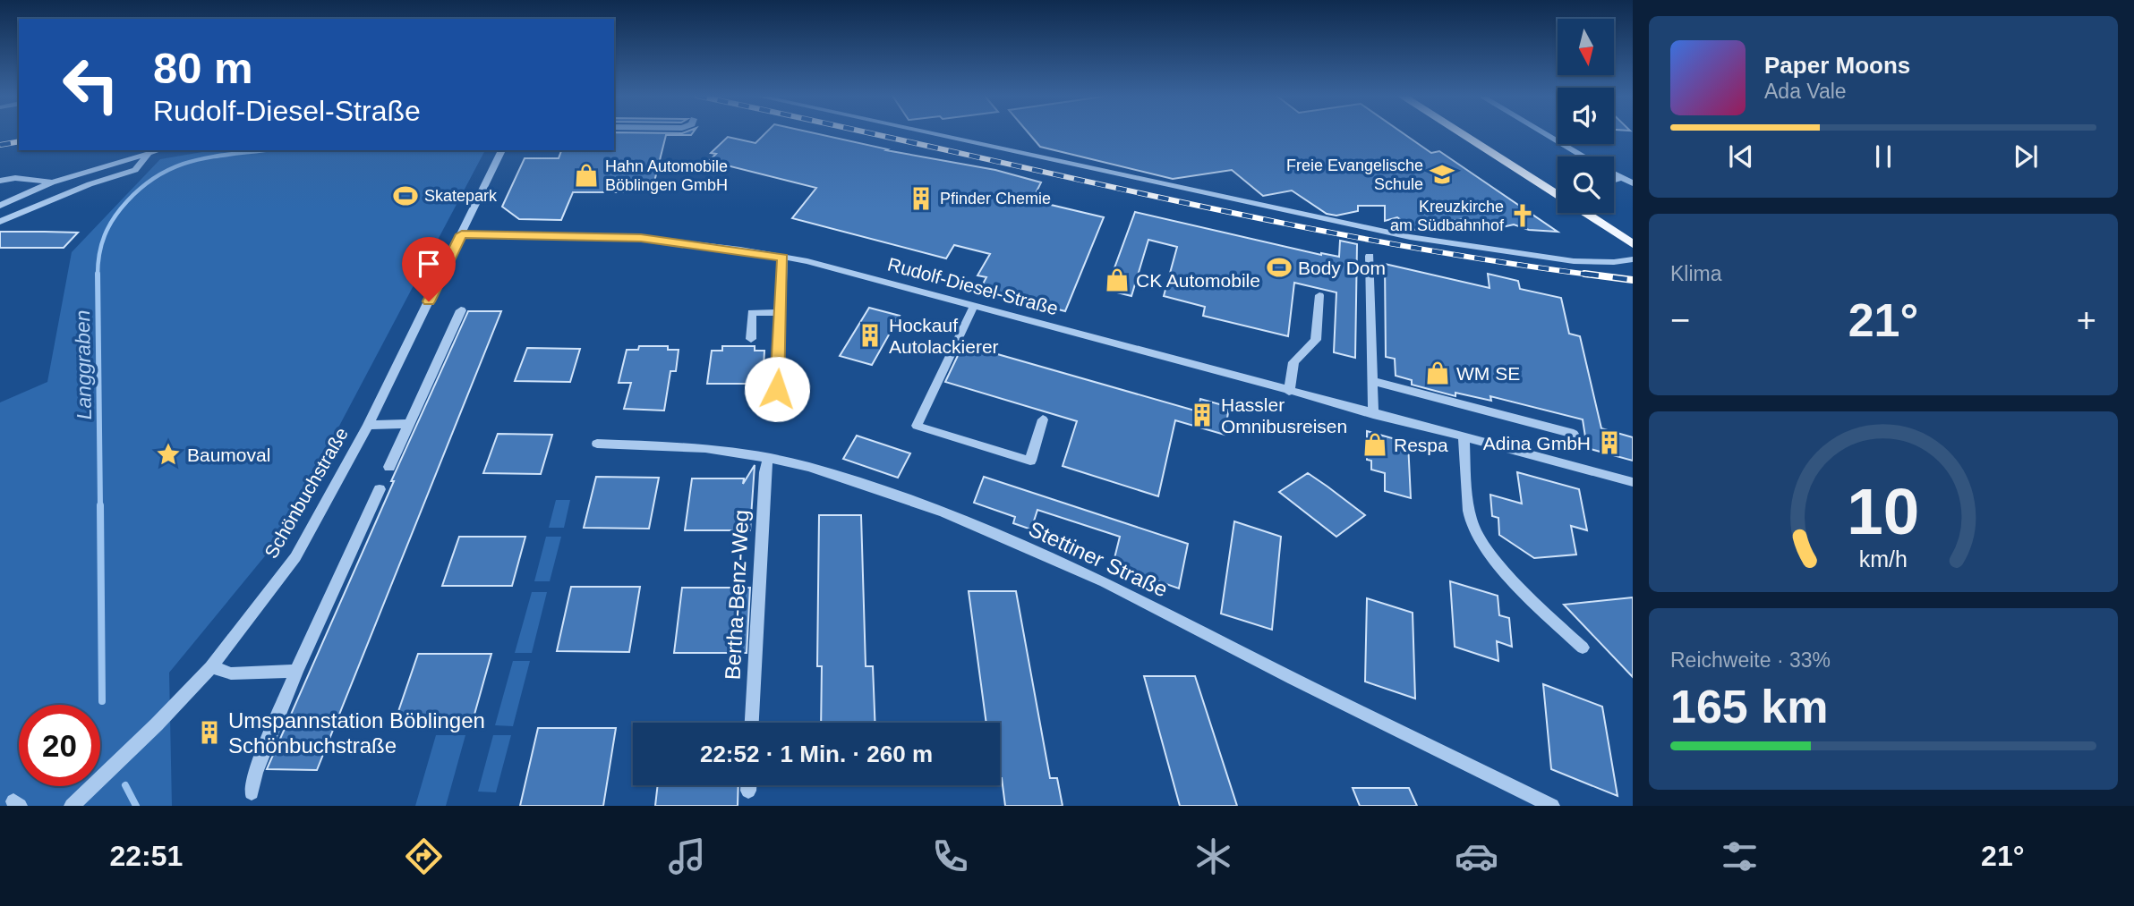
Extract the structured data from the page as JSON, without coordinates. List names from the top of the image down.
{
  "streets": {
    "street": [
      "Rudolf-Diesel-Straße",
      "Schönbuchstraße",
      "Stettiner Straße",
      "Bertha-Benz-Weg"
    ]
  },
  "crossings": [
    ["Rudolf-Diesel-Straße", "Schönbuchstraße"],
    ["Stettiner Straße", "Bertha-Benz-Weg"]
  ],
  "water": ["Langgraben"],
  "places": {
    "school or university": ["Freie Evangelische Schule"],
    "shop": [
      "Hahn Automobile Böblingen GmbH",
      "CK Automobile",
      "WM SE",
      "Respa"
    ],
    "sports": ["Skatepark", "Body Dom"],
    "building": [
      "Pfinder Chemie",
      "Hockauf Autolackierer",
      "Hassler Omnibusreisen",
      "Adina GmbH",
      "Umspannstation Böblingen Schönbuchstraße"
    ],
    "church": ["Kreuzkirche am Südbahnhof"],
    "place": ["Baumoval"]
  },
  "north": "bottom",
  "page": {
    "turn": ["80 m", "Rudolf-Diesel-Straße"],
    "song": ["Paper Moons", "Ada Vale"],
    "tile": [
      "Klima",
      ["Reichweite · 33%", "165 km"]
    ],
    "heat": ["−", "21°", "+"],
    "limit": "20",
    "trip": "22:52 · 1 Min. · 260 m",
    "tabs": ["22:51", "21°"],
    "gauge": ["10", "km/h"]
  }
}
